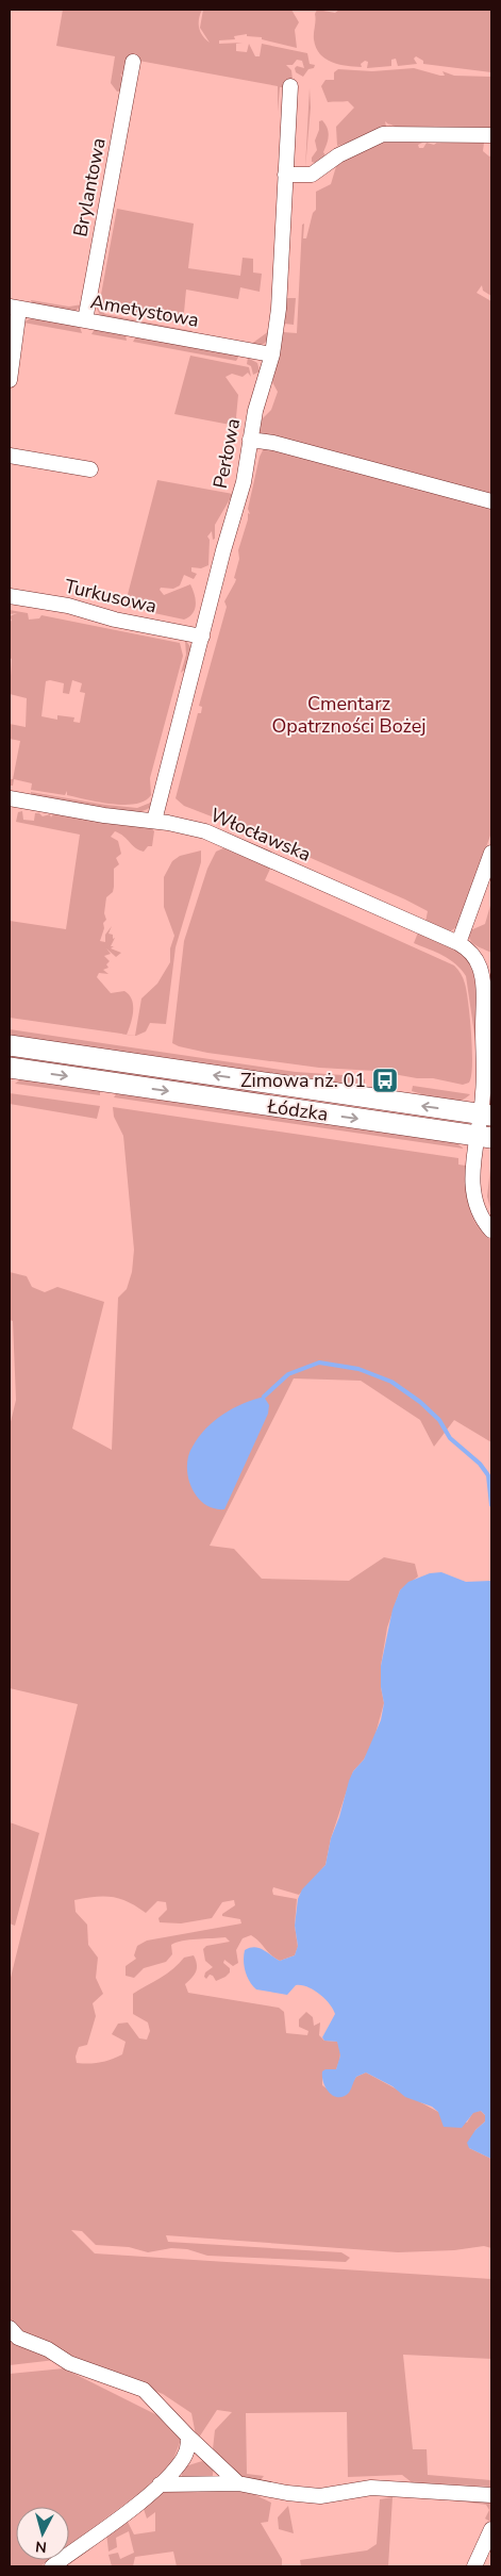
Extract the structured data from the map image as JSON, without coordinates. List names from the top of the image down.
{
  "streets": {
    "main road": ["Łódzka"],
    "street": [
      "Brylantowa",
      "Ametystowa",
      "Perłowa",
      "Turkusowa",
      "Włocławska"
    ]
  },
  "crossings": [
    ["Brylantowa", "Ametystowa"],
    ["Ametystowa", "Perłowa"],
    ["Perłowa", "Turkusowa"],
    ["Perłowa", "Włocławska"],
    ["Włocławska", "Łódzka"]
  ],
  "parks": ["Cmentarz Opatrzności Bożej"],
  "places": {
    "bus stop": ["Zimowa nż. 01"]
  },
  "north": "bottom"
}
